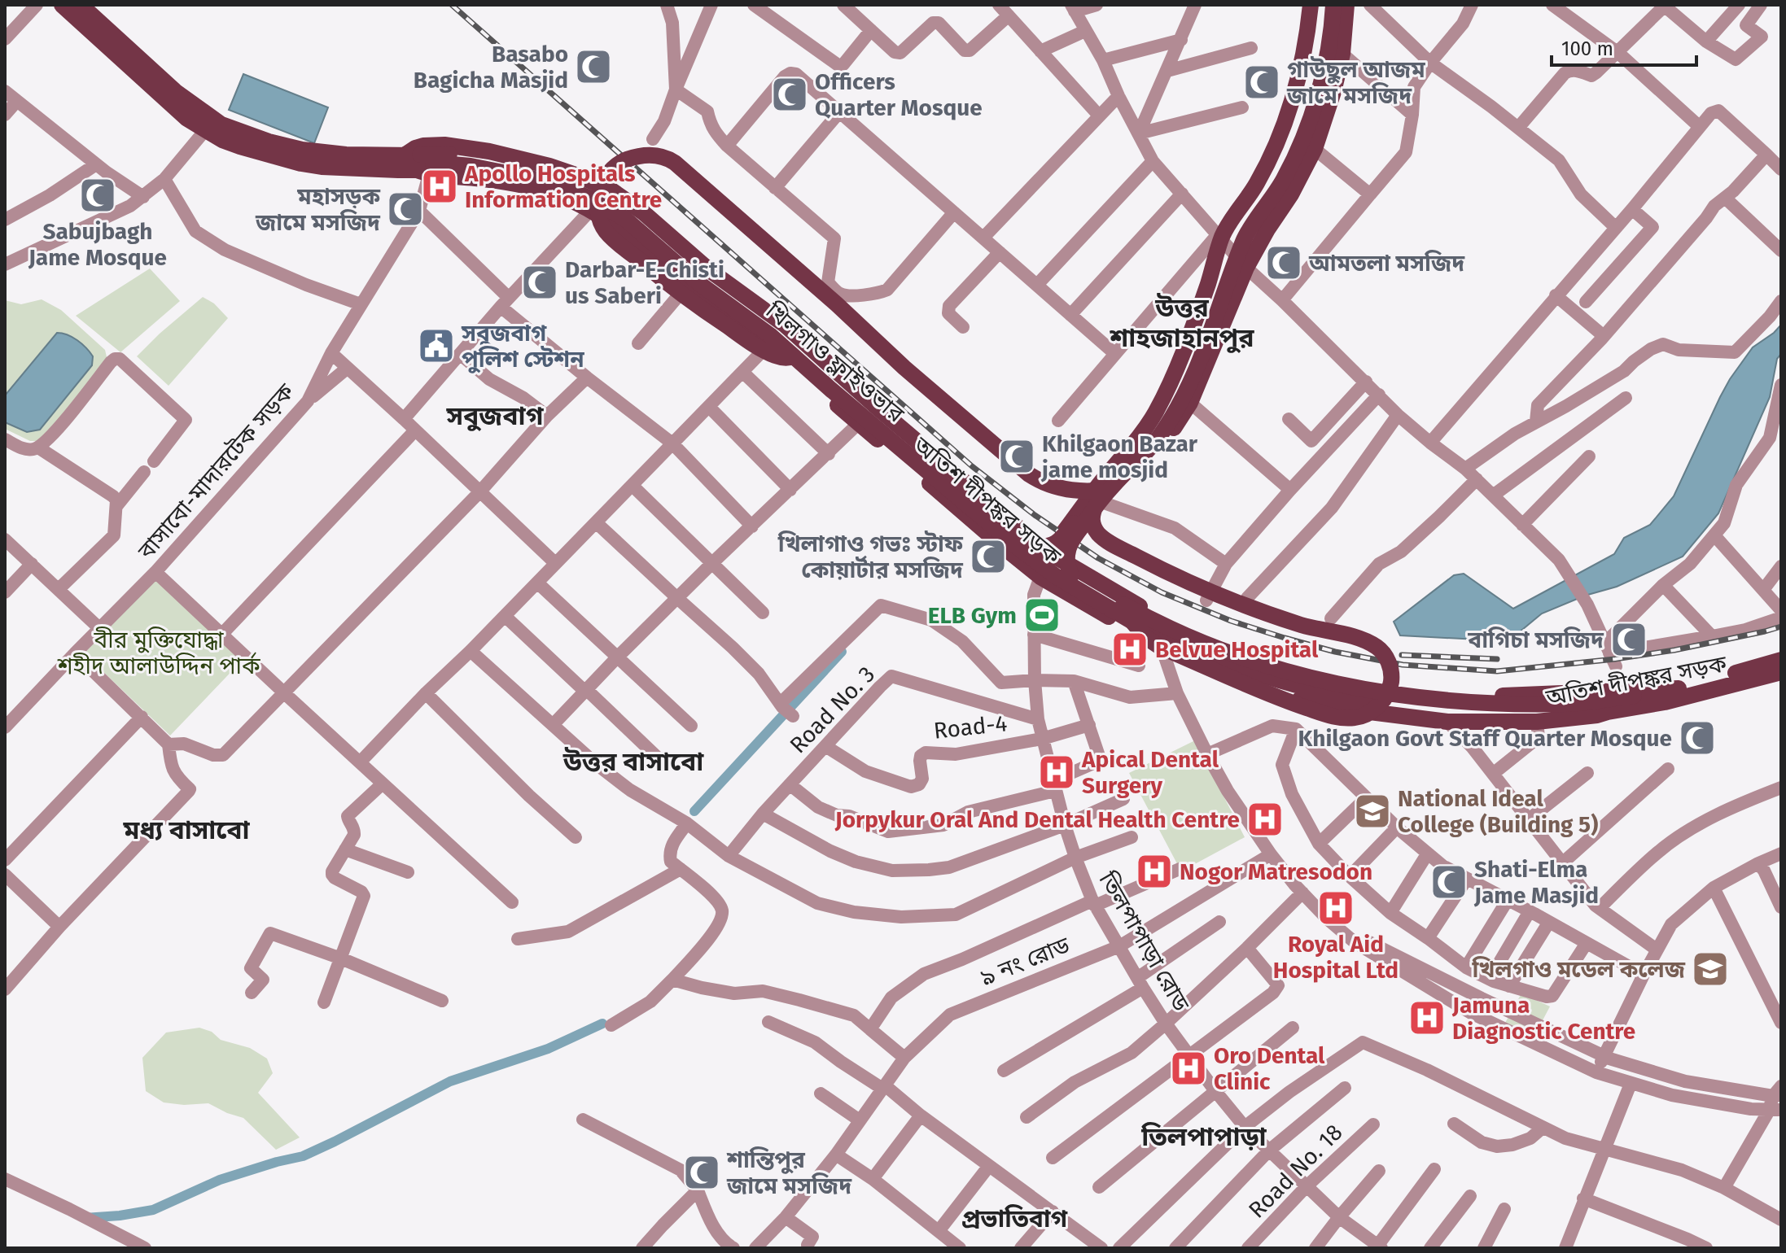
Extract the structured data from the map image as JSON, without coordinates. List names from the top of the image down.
{
  "streets": {
    "main road": ["খিলগাও ফ্লাইওভার", "অতিশ দীপঙ্কর সড়ক"],
    "street": [
      "বাসাবো-মাদারটেক সড়ক",
      "Road No. 3",
      "Road-4",
      "তিলপাপাড়া রোড",
      "৯ নং রোড",
      "Road No. 18"
    ]
  },
  "crossings": [
    ["খিলগাও ফ্লাইওভার", "বাসাবো-মাদারটেক সড়ক"],
    ["খিলগাও ফ্লাইওভার", "অতিশ দীপঙ্কর সড়ক"],
    ["বাসাবো-মাদারটেক সড়ক", "অতিশ দীপঙ্কর সড়ক"],
    ["অতিশ দীপঙ্কর সড়ক", "তিলপাপাড়া রোড"],
    ["Road No. 3", "Road-4"],
    ["Road No. 3", "তিলপাপাড়া রোড"],
    ["Road-4", "তিলপাপাড়া রোড"],
    ["তিলপাপাড়া রোড", "৯ নং রোড"],
    ["তিলপাপাড়া রোড", "Road No. 18"]
  ],
  "districts": [
    "উত্তর শাহজাহানপুর",
    "সবুজবাগ",
    "উত্তর বাসাবো",
    "মধ্য বাসাবো",
    "তিলপাপাড়া",
    "প্রভাতিবাগ"
  ],
  "parks": ["বীর মুক্তিযোদ্ধা শহীদ আলাউদ্দিন পার্ক"],
  "places": {
    "mosque": [
      "Basabo Bagicha Masjid",
      "গাউছুল আজম জামে মসজিদ",
      "Officers Quarter Mosque",
      "Sabujbagh Jame Mosque",
      "মহাসড়ক জামে মসজিদ",
      "আমতলা মসজিদ",
      "Darbar-E-Chisti us Saberi",
      "Khilgaon Bazar jame mosjid",
      "খিলাগাও গভঃ স্টাফ কোয়ার্টার মসজিদ",
      "বাগিচা মসজিদ",
      "Khilgaon Govt Staff Quarter Mosque",
      "Shati-Elma Jame Masjid",
      "শান্তিপুর জামে মসজিদ"
    ],
    "hospital": [
      "Apollo Hospitals Information Centre",
      "Belvue Hospital",
      "Apical Dental Surgery",
      "Jorpykur Oral And Dental Health Centre",
      "Nogor Matresodon",
      "Royal Aid Hospital Ltd",
      "Jamuna Diagnostic Centre",
      "Oro Dental Clinic"
    ],
    "public building": ["সবুজবাগ পুলিশ স্টেশন"],
    "sports": ["ELB Gym"],
    "school or university": ["National Ideal College (Building 5)", "খিলগাও মডেল কলেজ"]
  },
  "scale_bar": "100 m"
}
